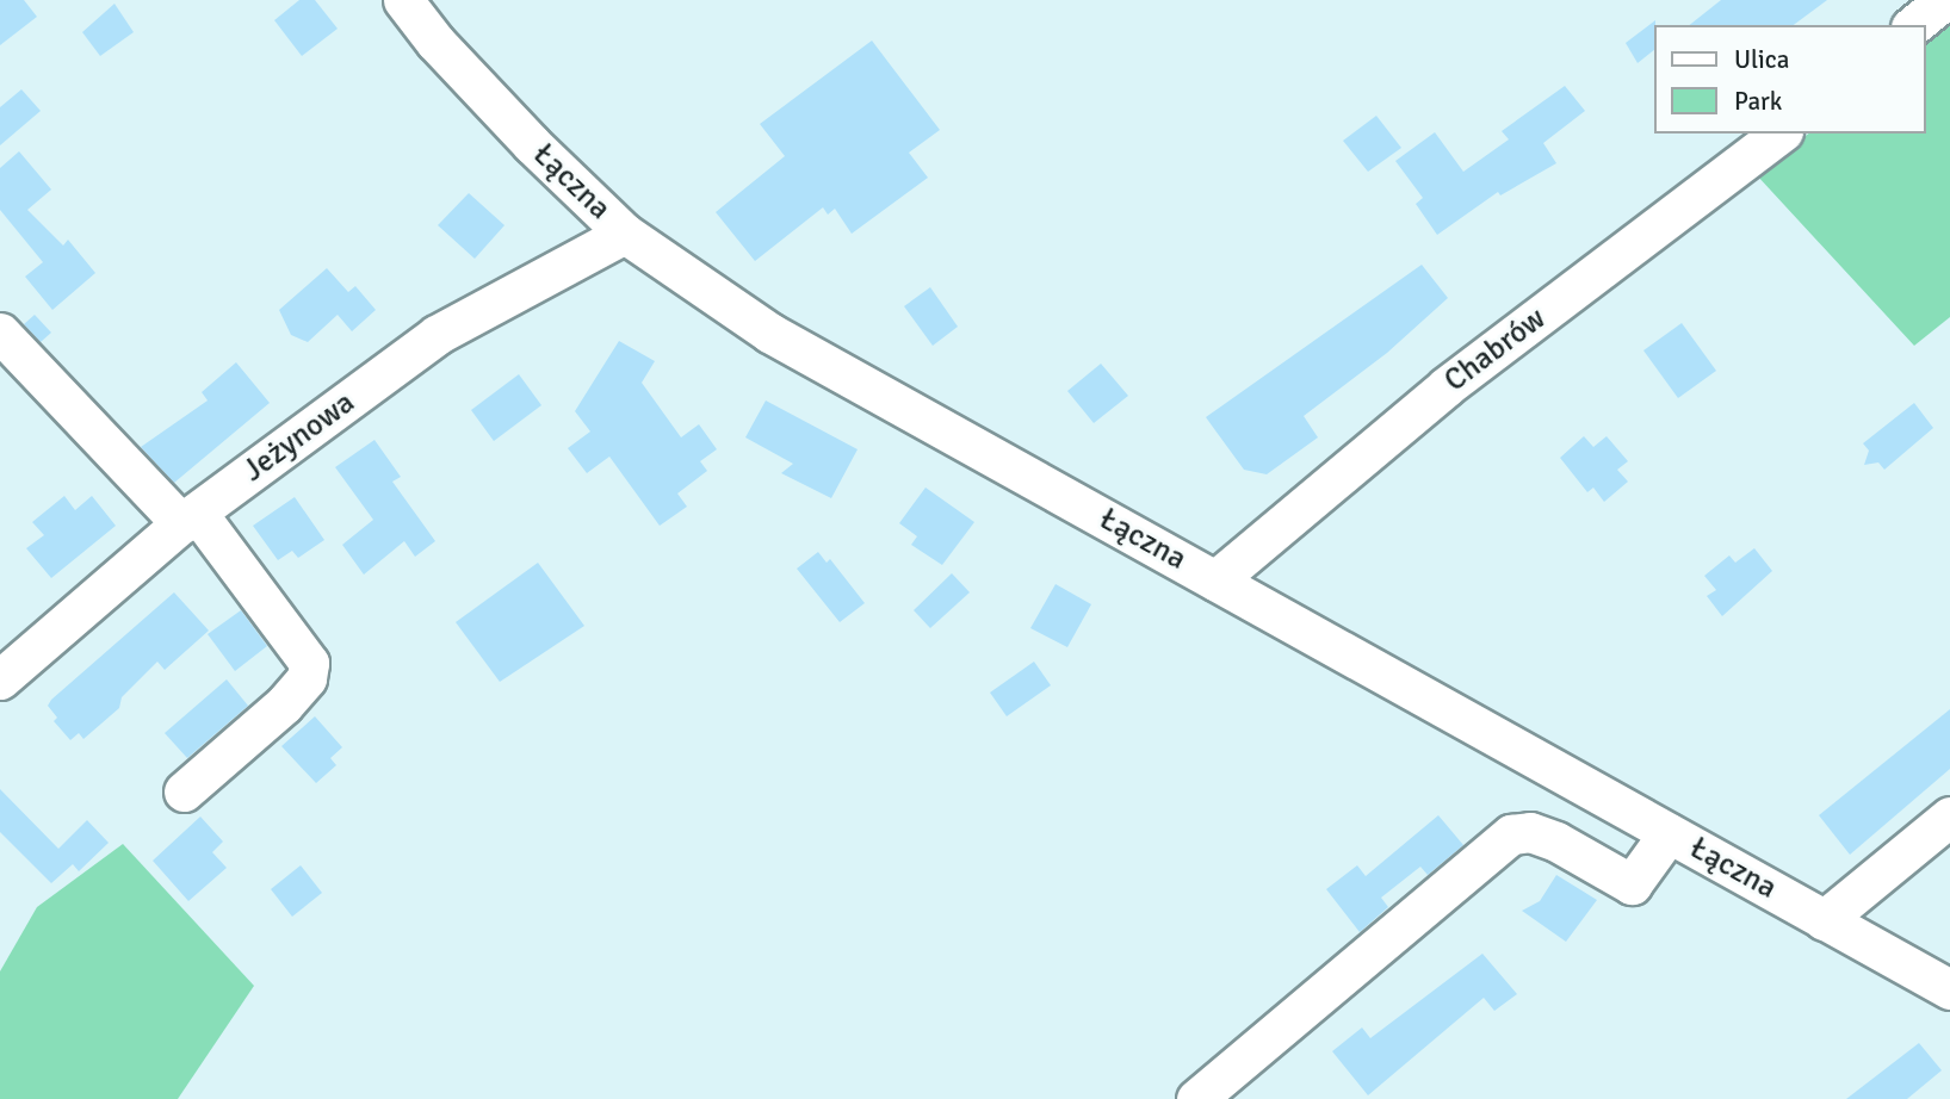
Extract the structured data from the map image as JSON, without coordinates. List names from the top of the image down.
{
  "streets": {
    "street": ["Łączna", "Chabrów", "Jeżynowa"]
  },
  "crossings": [
    ["Łączna", "Chabrów"],
    ["Łączna", "Jeżynowa"]
  ],
  "legend": ["Ulica", "Park"]
}
